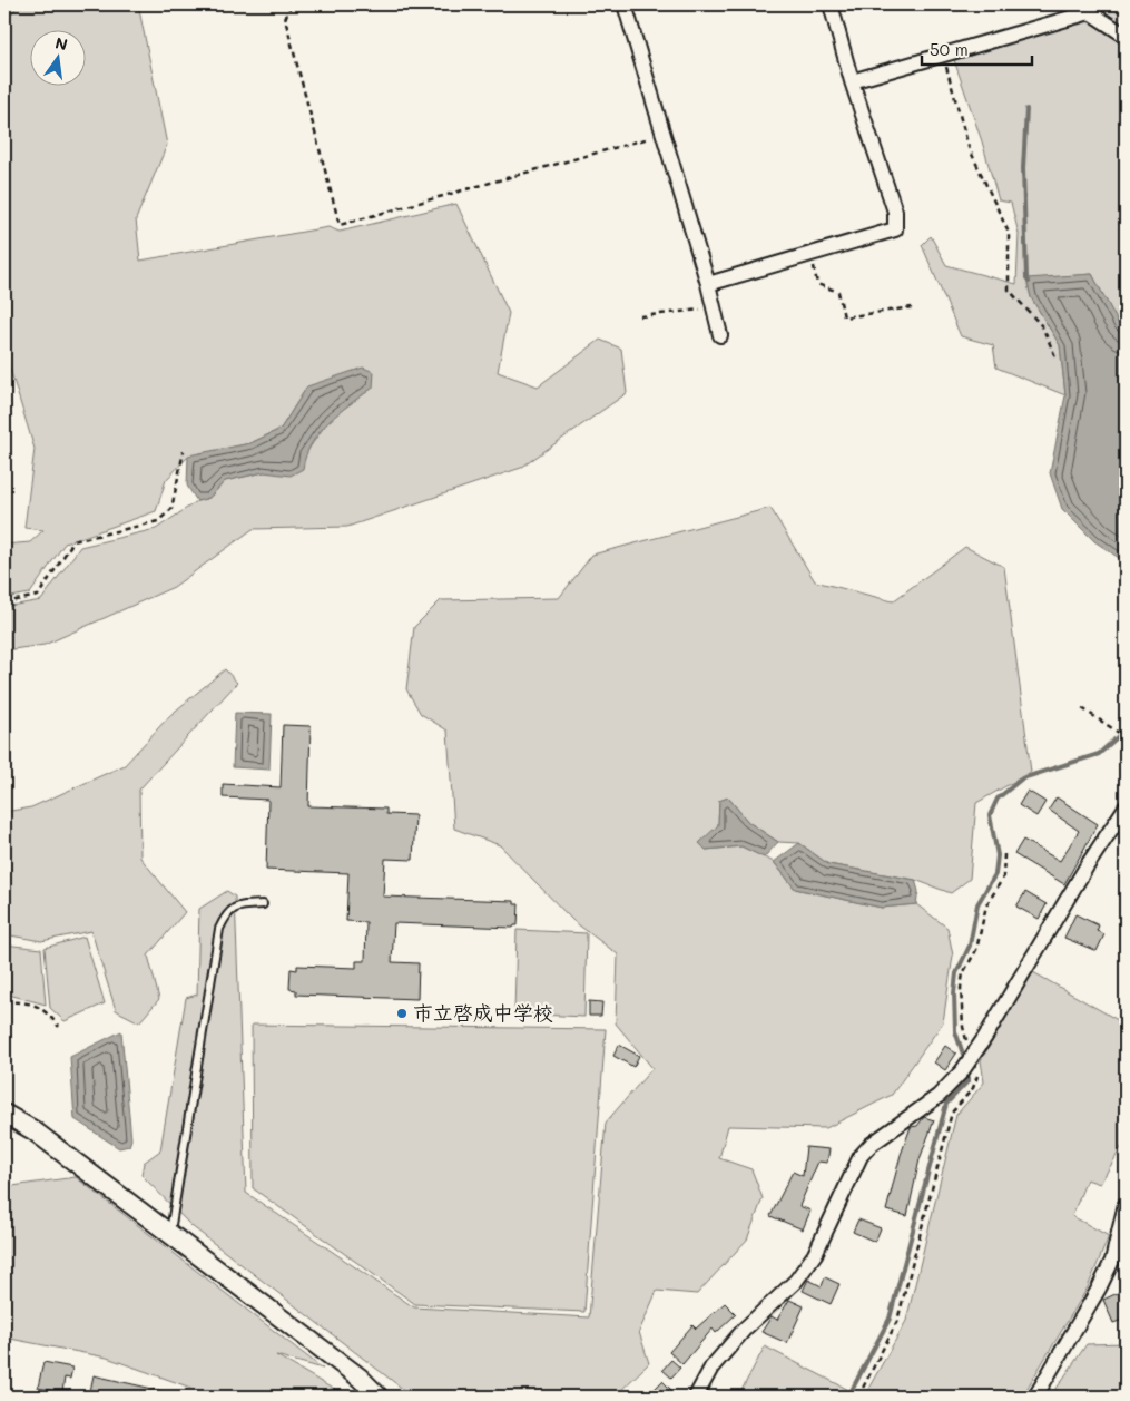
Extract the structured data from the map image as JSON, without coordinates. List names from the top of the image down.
{
  "places": ["市立啓成中学校"],
  "scale_bar": "50 m",
  "north": "top"
}
